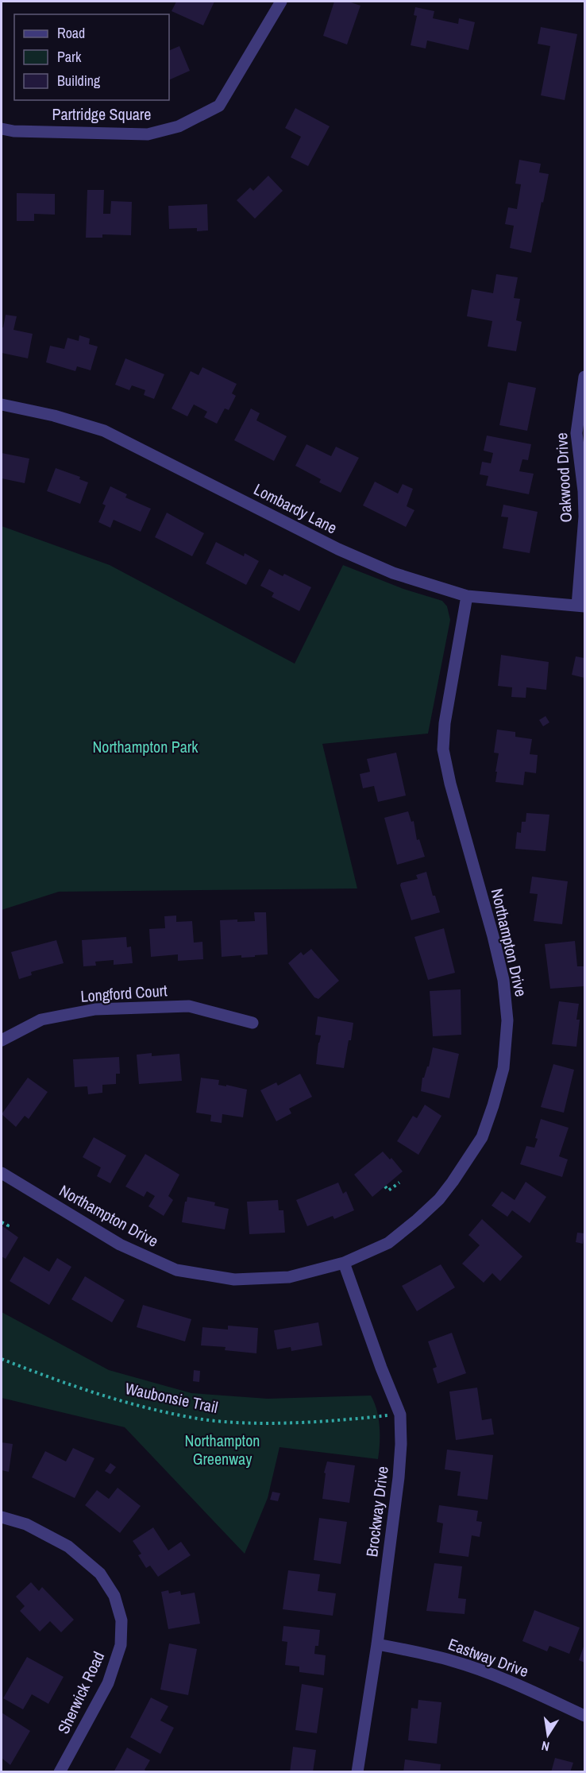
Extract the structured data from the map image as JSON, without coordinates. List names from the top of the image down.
{
  "streets": {
    "street": [
      "Partridge Square",
      "Oakwood Drive",
      "Lombardy Lane",
      "Northampton Drive",
      "Longford Court",
      "Brockway Drive",
      "Eastway Drive",
      "Sherwick Road"
    ],
    "path": ["Waubonsie Trail"]
  },
  "crossings": [
    ["Oakwood Drive", "Lombardy Lane"],
    ["Lombardy Lane", "Northampton Drive"],
    ["Northampton Drive", "Brockway Drive"],
    ["Waubonsie Trail", "Brockway Drive"],
    ["Brockway Drive", "Eastway Drive"]
  ],
  "parks": ["Northampton Park", "Northampton Greenway"],
  "legend": ["Road", "Park", "Building"],
  "north": "bottom"
}
